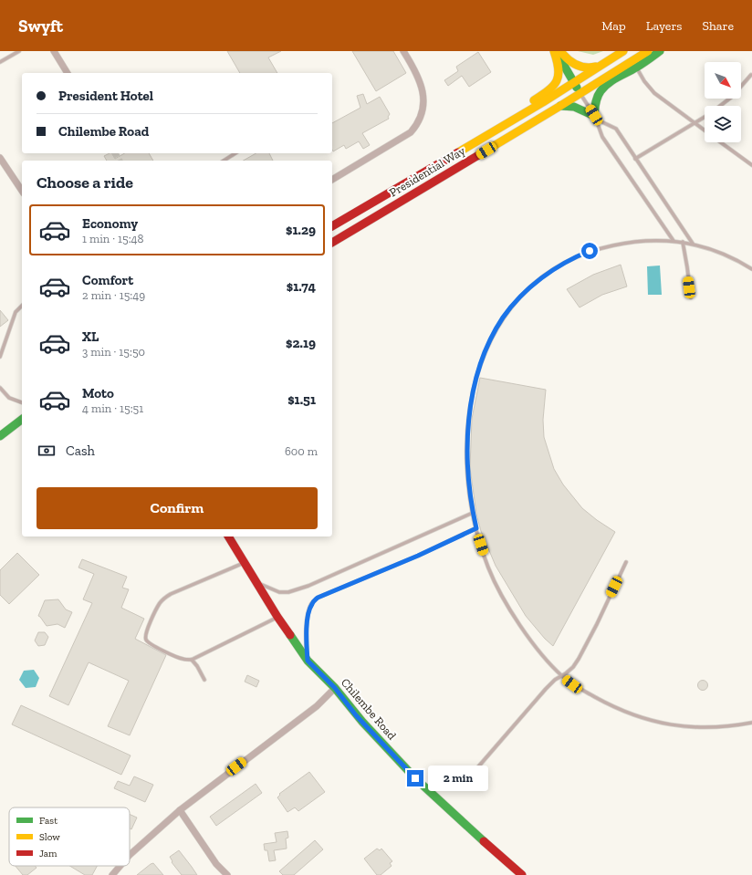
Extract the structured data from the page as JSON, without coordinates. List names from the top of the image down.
{
  "streets": {
    "main road": ["Presidential Way", "Chilembe Road"]
  },
  "legend": ["Fast", "Slow", "Jam"],
  "north": "bottom right",
  "page": {
    "header": "Swyft",
    "nav": ["Map", "Layers", "Share"],
    "banner": ["President Hotel", "Chilembe Road"],
    "heading": "Choose a ride",
    "list": [
      {
        "name": "Economy",
        "note": "1 min · 15:48",
        "value": "$1.29"
      },
      {
        "name": "Comfort",
        "note": "2 min · 15:49",
        "value": "$1.74"
      },
      {
        "name": "XL",
        "note": "3 min · 15:50",
        "value": "$2.19"
      },
      {
        "name": "Moto",
        "note": "4 min · 15:51",
        "value": "$1.51"
      }
    ],
    "pay": ["Cash", "600 m"],
    "buttons": "Confirm",
    "bubble": "2 min"
  }
}
